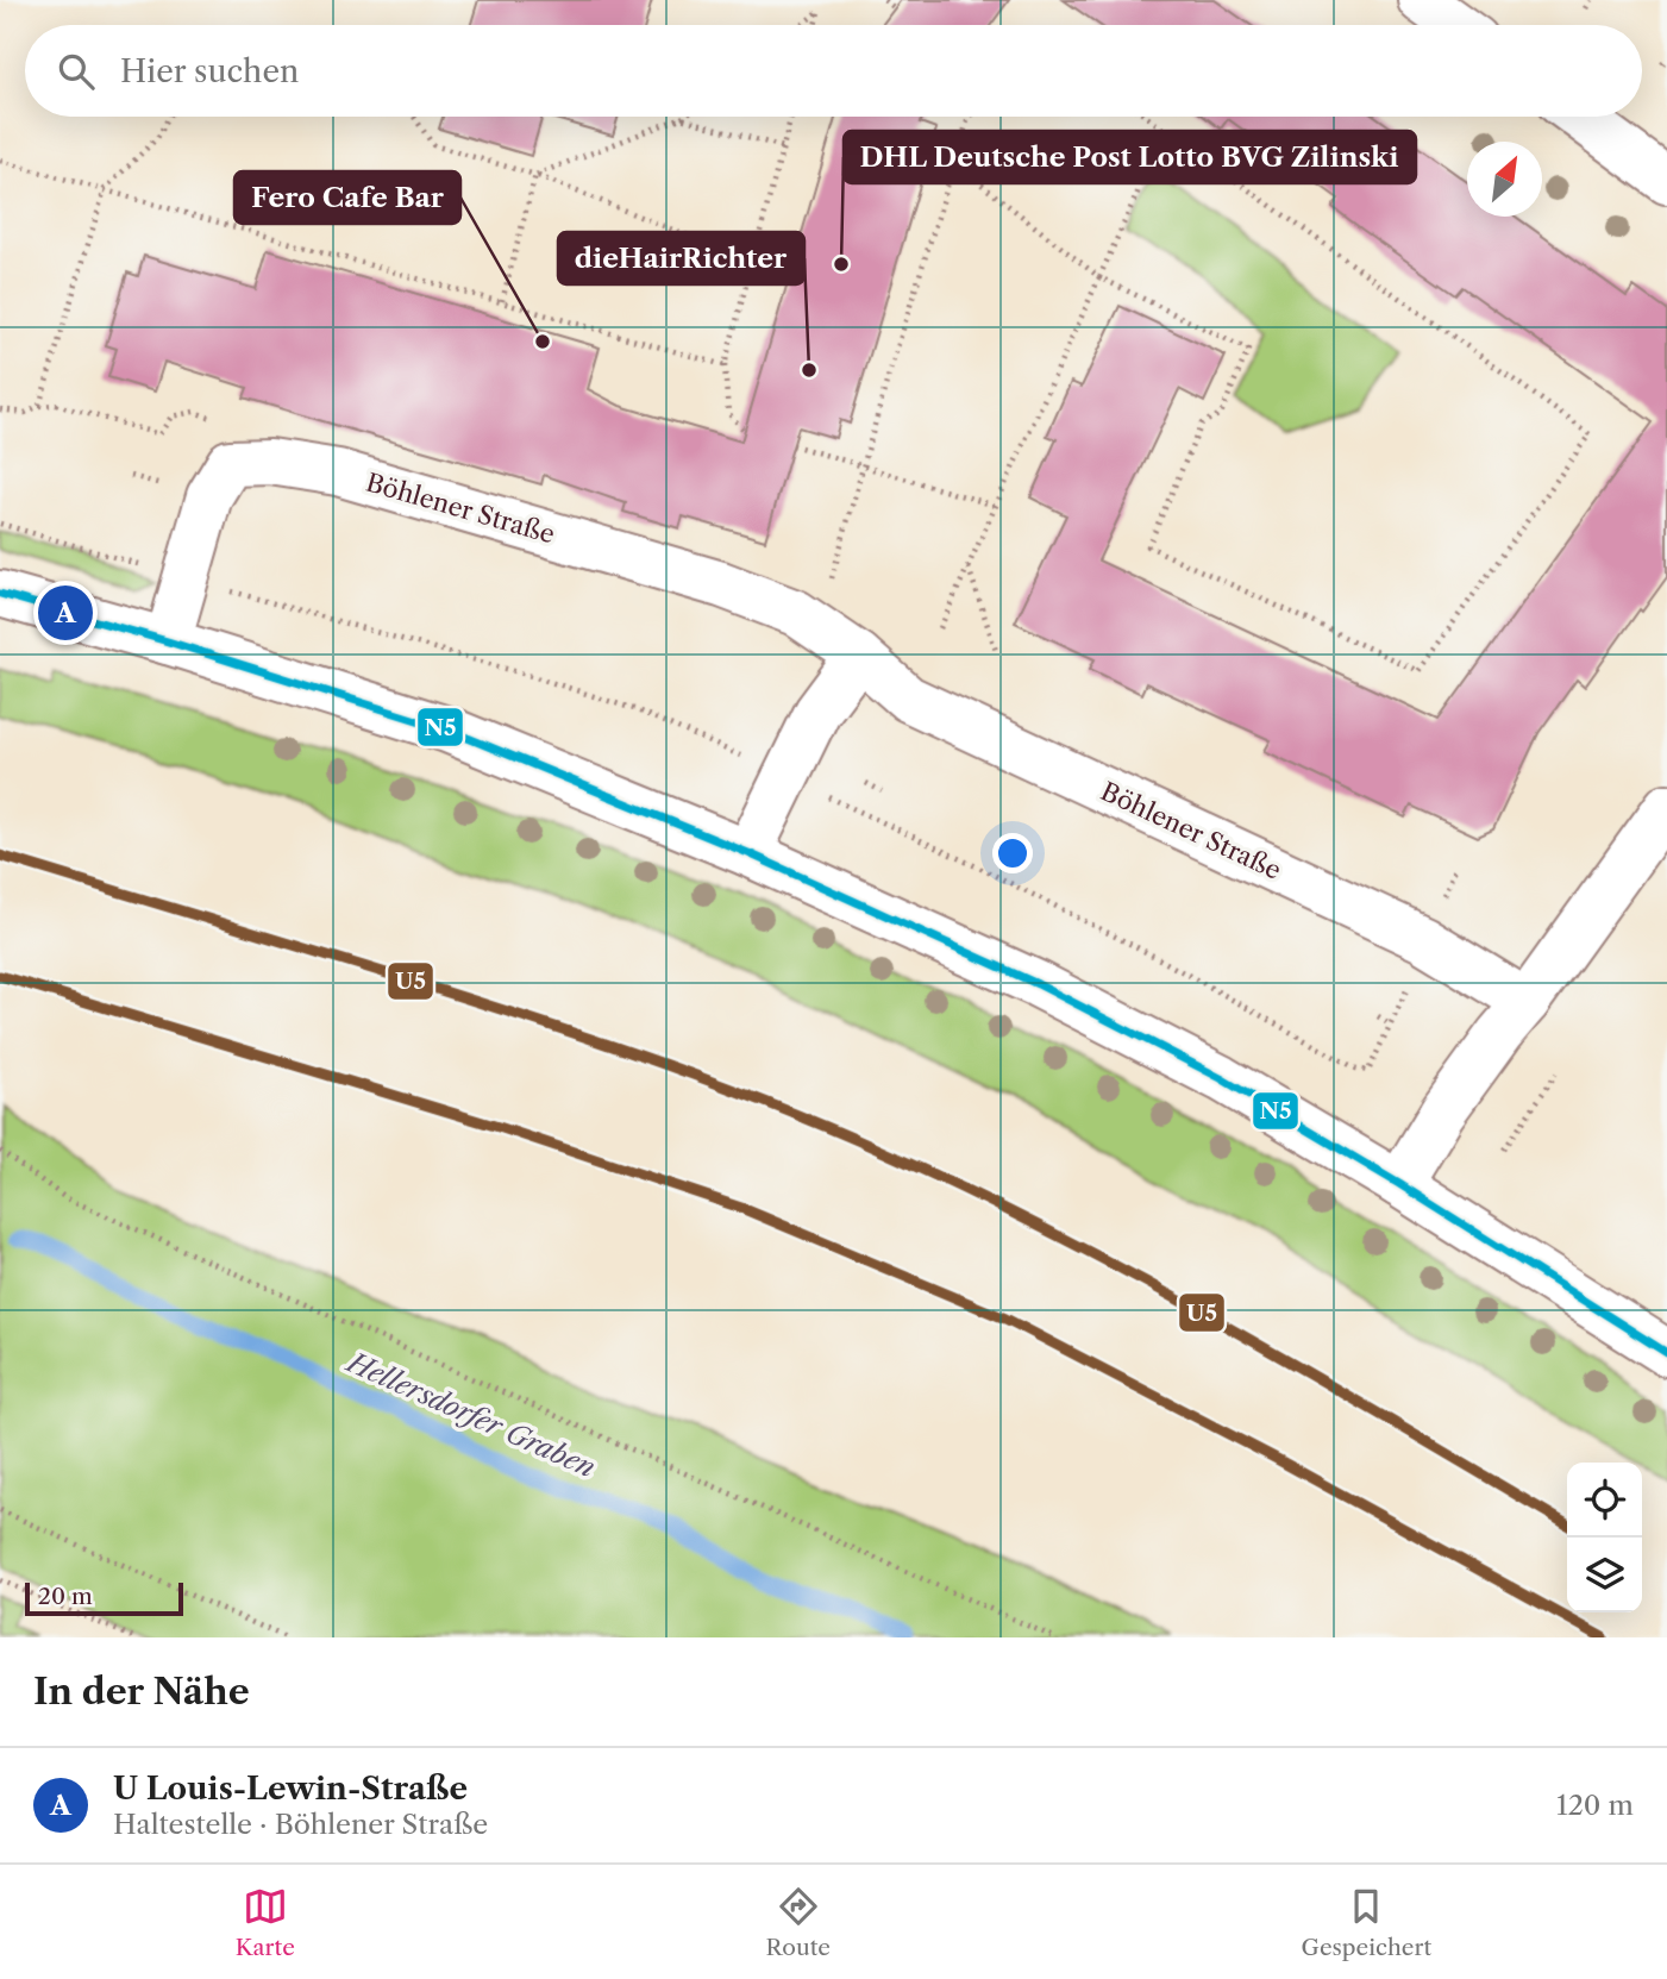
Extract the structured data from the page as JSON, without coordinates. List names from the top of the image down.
{
  "streets": {
    "street": ["Böhlener Straße"]
  },
  "water": ["Hellersdorfer Graben"],
  "places": ["DHL Deutsche Post Lotto BVG Zilinski", "Fero Cafe Bar", "dieHairRichter"],
  "lines": ["transit line N5", "transit line U5"],
  "scale_bar": "20 m",
  "north": "top right",
  "page": {
    "search": "Hier suchen",
    "pins": "A",
    "scale": "20 m",
    "heading": "In der Nähe",
    "list": [
      {
        "mark": "A",
        "name": "U Louis-Lewin-Straße",
        "note": "Haltestelle · Böhlener Straße",
        "value": "120 m"
      }
    ],
    "nav": ["Karte", "Route", "Gespeichert"]
  }
}
